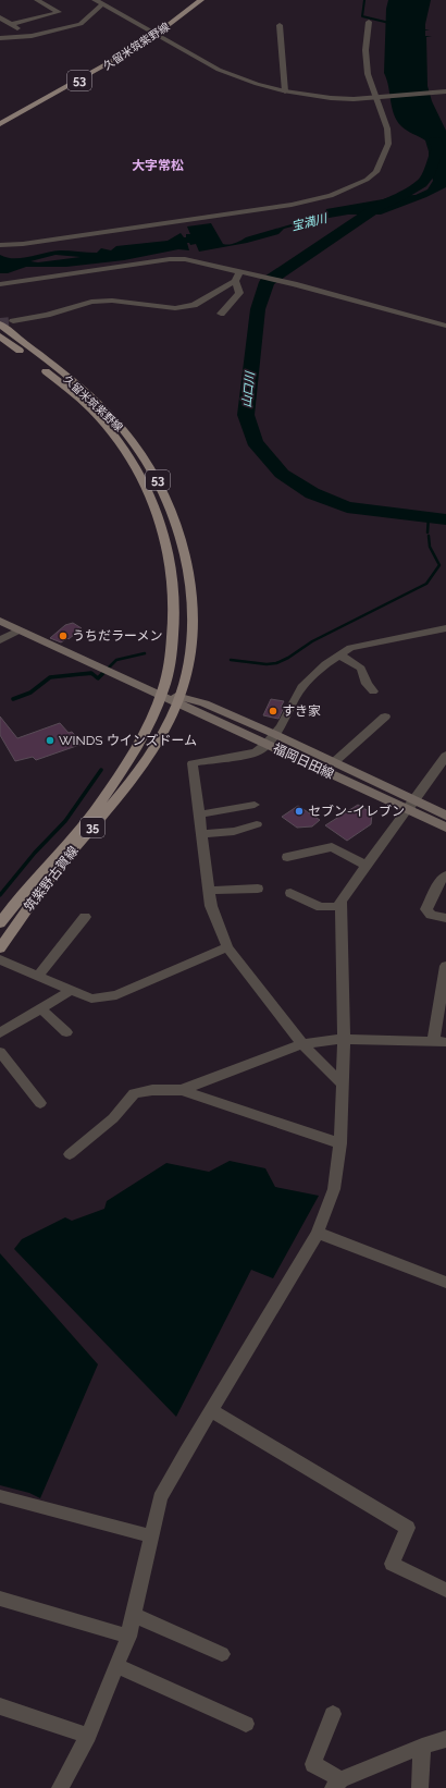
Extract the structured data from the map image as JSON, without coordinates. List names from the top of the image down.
{
  "streets": {
    "main road": [
      "久留米筑紫野線",
      "53",
      "福岡日田線",
      "35",
      "筑紫野古賀線"
    ]
  },
  "crossings": [
    ["久留米筑紫野線", "福岡日田線"],
    ["久留米筑紫野線", "筑紫野古賀線"],
    ["福岡日田線", "筑紫野古賀線"]
  ],
  "districts": ["大字常松"],
  "water": ["宝満川", "山口川"],
  "places": [
    "うちだラーメン",
    "すき家",
    "WINDS ウインズドーム",
    "セブン-イレブン"
  ]
}
